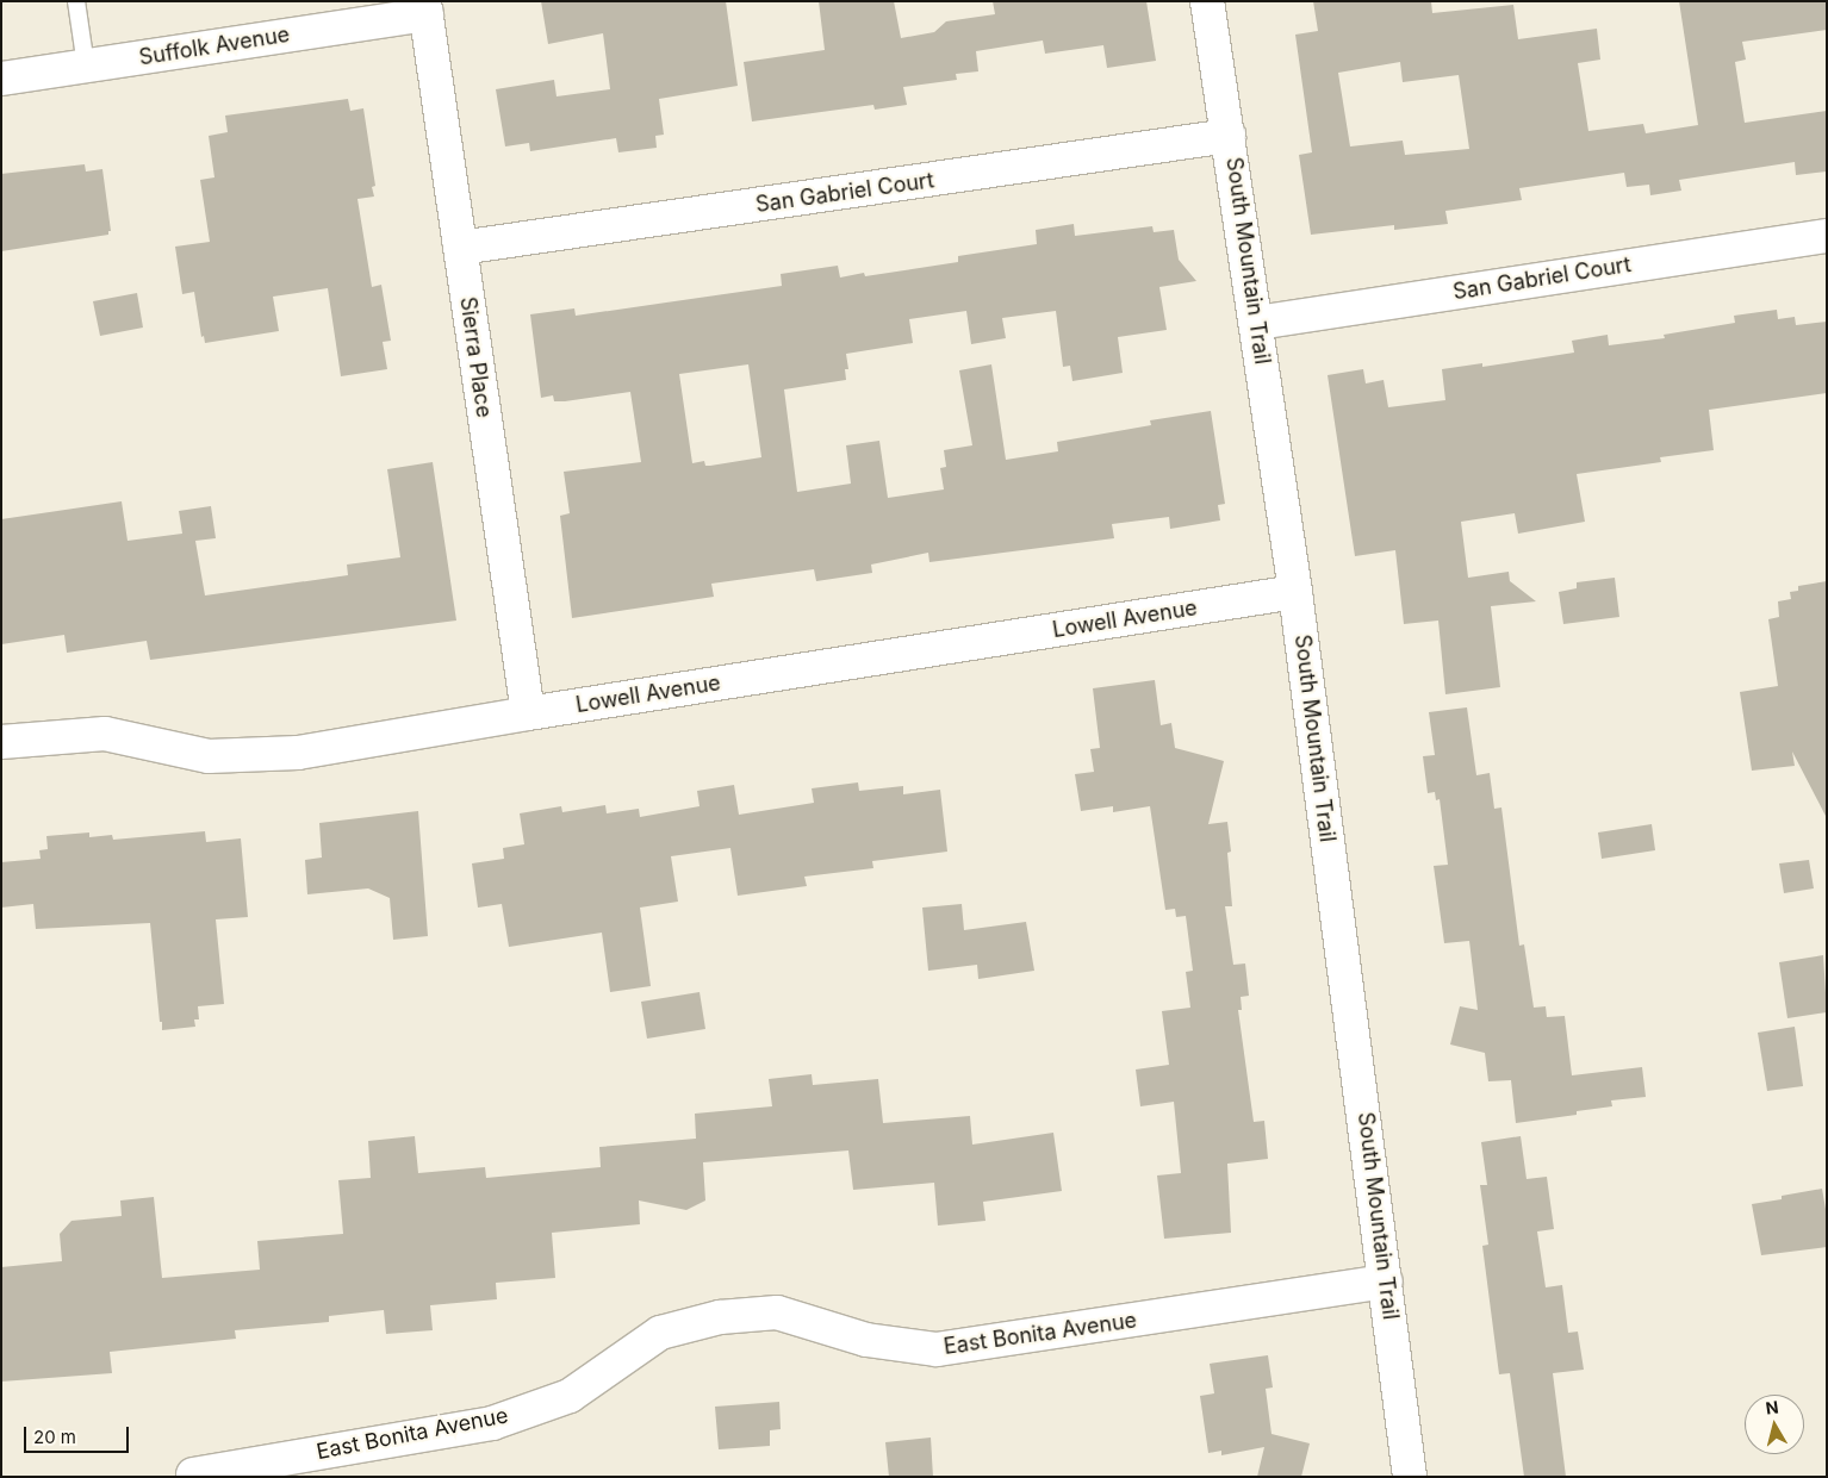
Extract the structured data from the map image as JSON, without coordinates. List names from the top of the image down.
{
  "streets": {
    "street": [
      "Suffolk Avenue",
      "San Gabriel Court",
      "South Mountain Trail",
      "Sierra Place",
      "Lowell Avenue",
      "East Bonita Avenue"
    ]
  },
  "crossings": [
    ["Suffolk Avenue", "Sierra Place"],
    ["San Gabriel Court", "South Mountain Trail"],
    ["San Gabriel Court", "Sierra Place"],
    ["South Mountain Trail", "Lowell Avenue"],
    ["South Mountain Trail", "East Bonita Avenue"],
    ["Sierra Place", "Lowell Avenue"]
  ],
  "scale_bar": "20 m",
  "north": "top"
}
